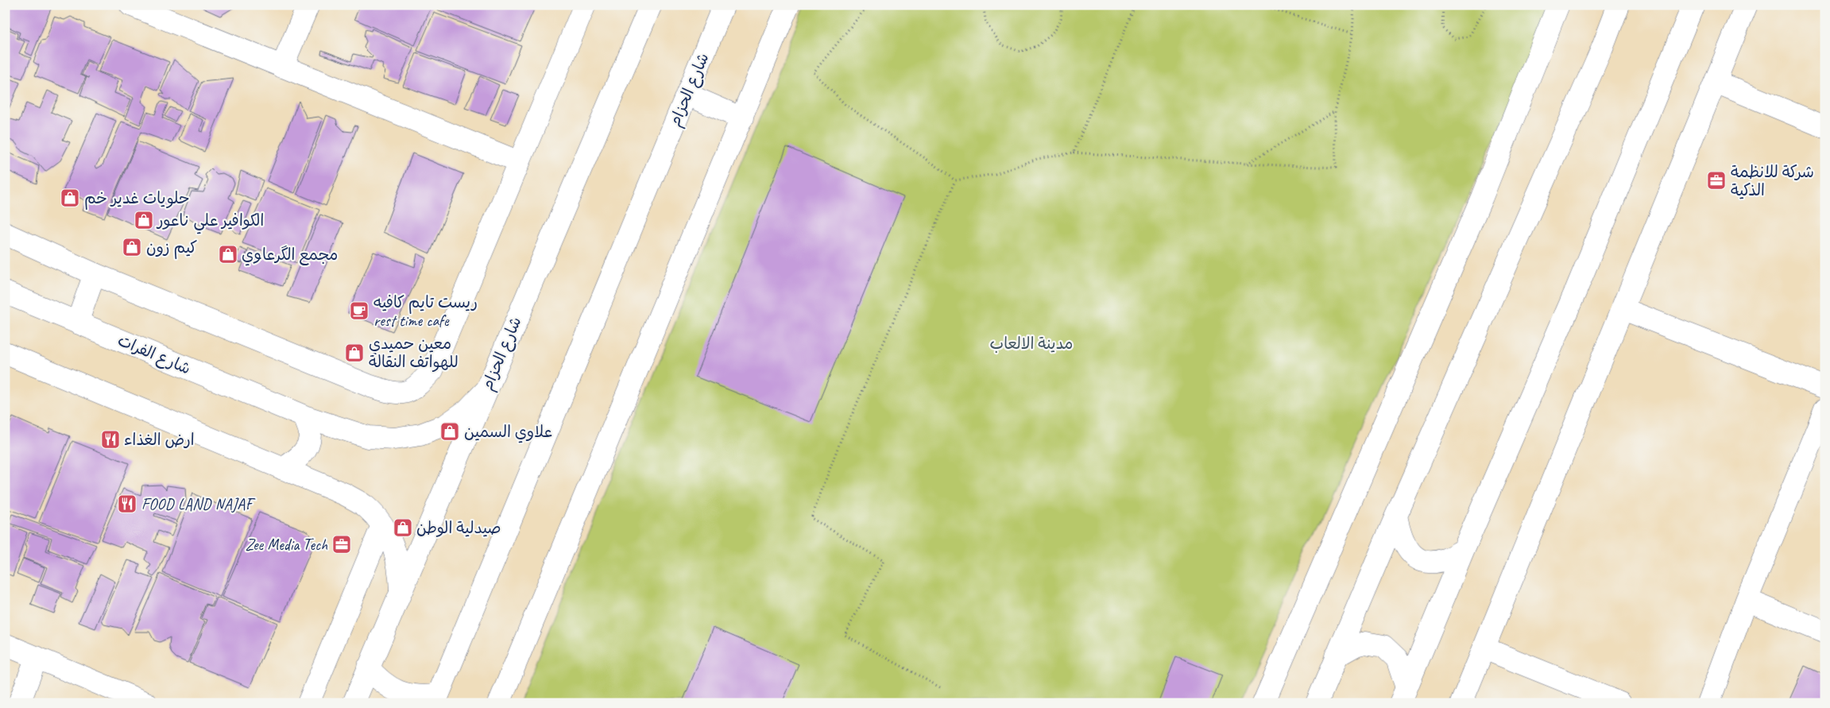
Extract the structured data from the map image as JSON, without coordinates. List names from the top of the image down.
{
  "streets": {
    "street": ["شارع الحزام", "شارع الفرات"]
  },
  "crossings": [
    ["شارع الحزام", "شارع الفرات"]
  ],
  "parks": ["مدينة الالعاب"],
  "places": {
    "office": ["شركة للانظمة الذكية", "Zee Media Tech"],
    "shop": [
      "حلويات غدير خم",
      "الكوافير علي ناعور",
      "كيم زون",
      "مجمع الگرعاوي",
      "معين حميدي للهواتف النقالة",
      "علاوي السمين",
      "صيدلية الوطن"
    ],
    "cafe": ["ريست تايم كافيه rest time cafe"],
    "restaurant": ["ارض الغذاء", "FOOD LAND NAJAF"]
  }
}
